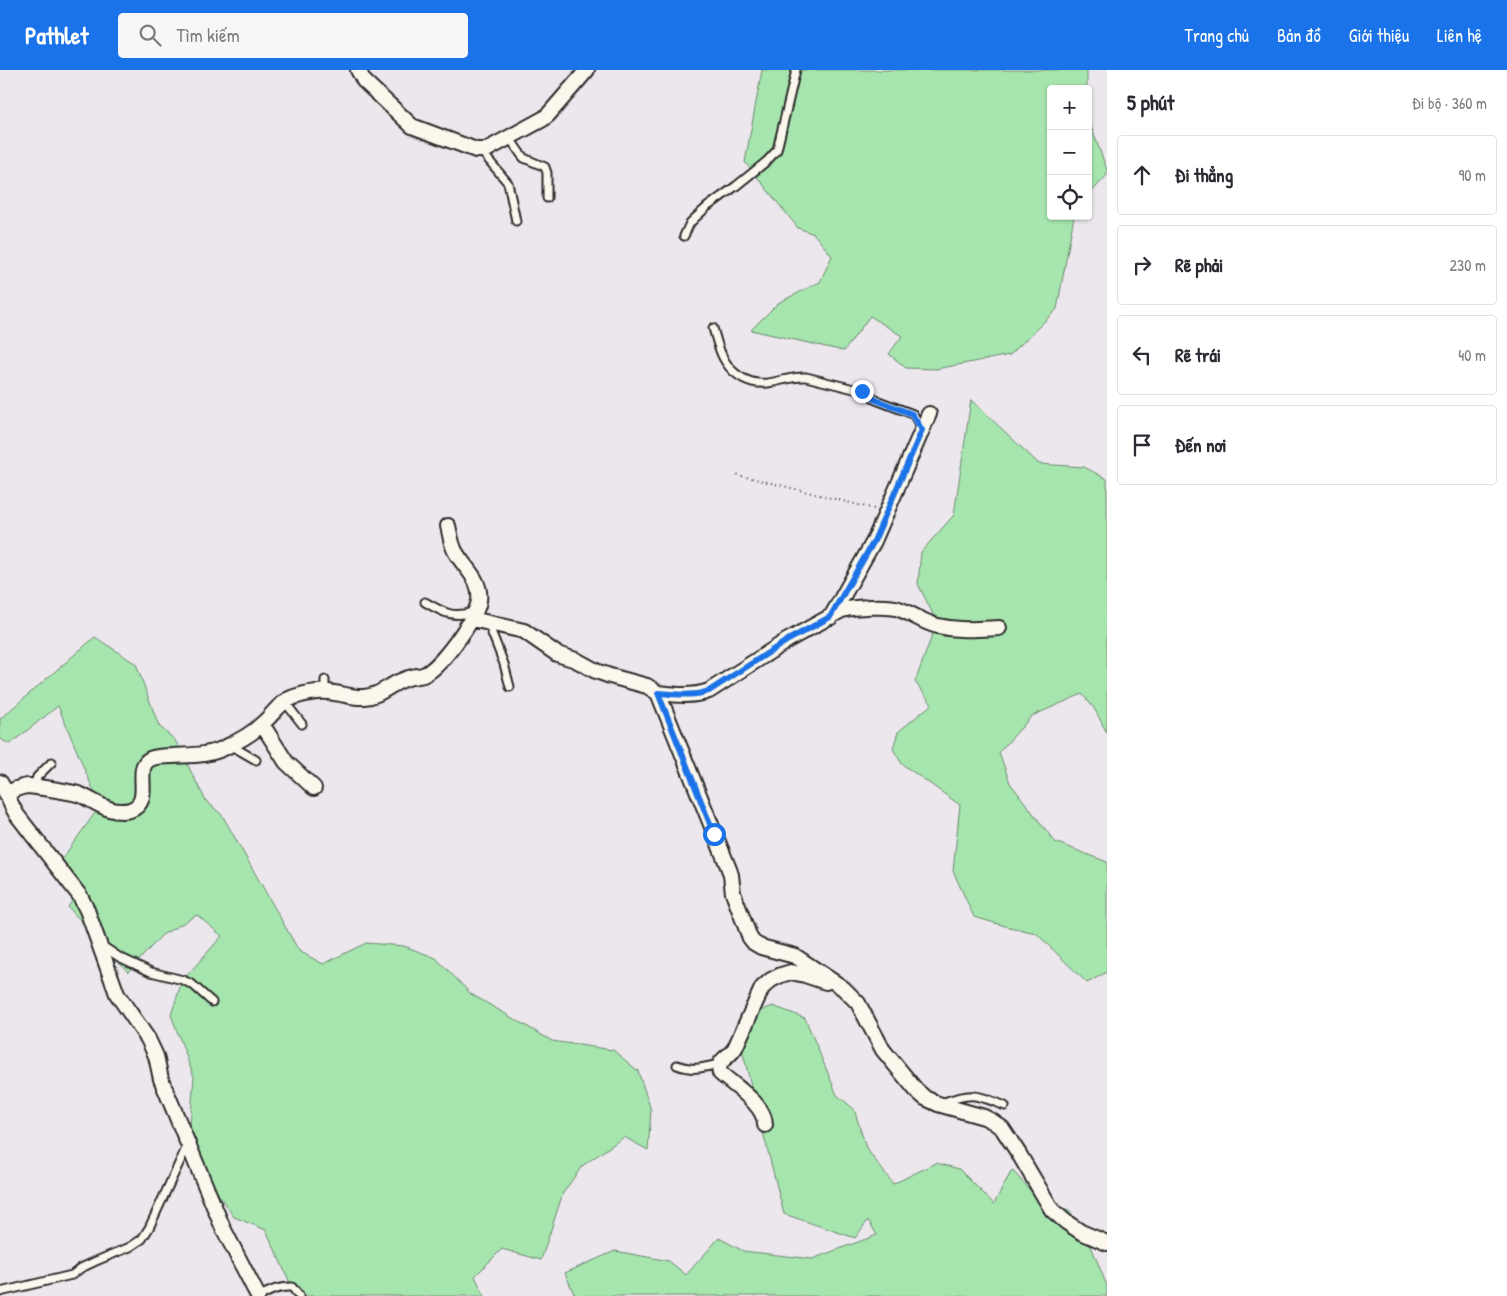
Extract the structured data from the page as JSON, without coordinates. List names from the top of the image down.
{
  "page": {
    "header": "Pathlet",
    "search": "Tìm kiếm",
    "nav": [
      "Trang chủ",
      "Bản đồ",
      "Giới thiệu",
      "Liên hệ"
    ],
    "heading": ["5 phút", "Đi bộ · 360 m"],
    "map_buttons": ["+", "−"],
    "list": [
      ["Đi thẳng", "90 m"],
      ["Rẽ phải", "230 m"],
      ["Rẽ trái", "40 m"],
      "Đến nơi"
    ]
  }
}
